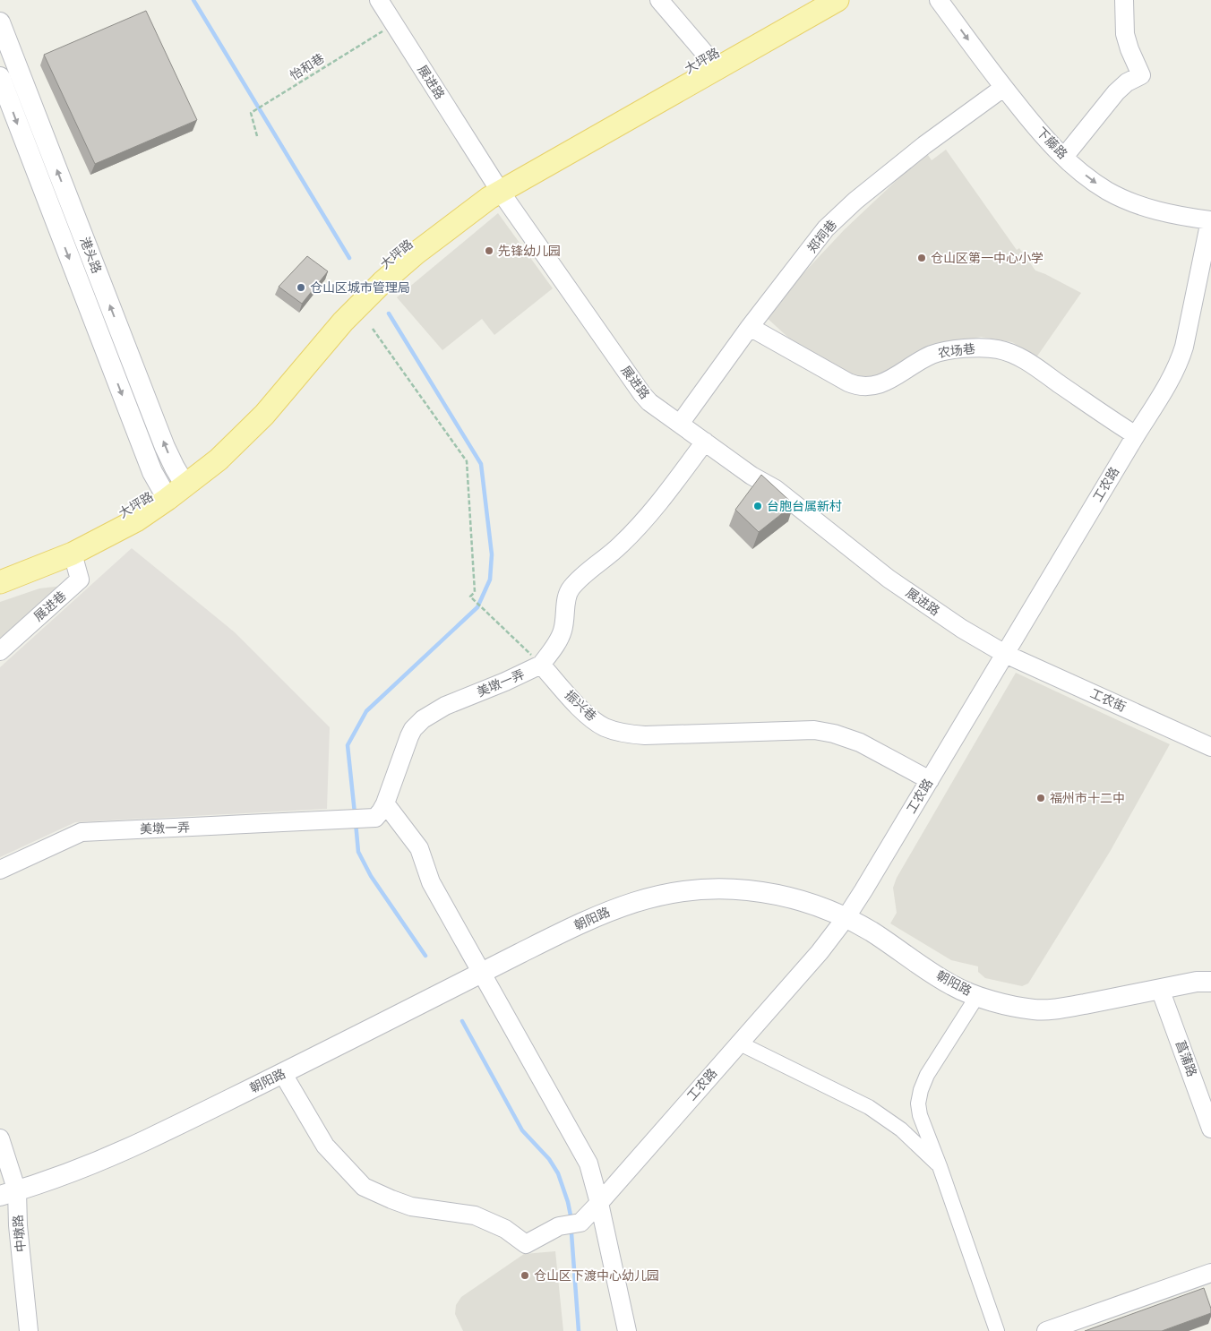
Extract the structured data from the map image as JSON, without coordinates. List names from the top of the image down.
{
  "streets": {
    "main road": ["大坪路", "港头路", "朝阳路"],
    "street": [
      "展进路",
      "下藤路",
      "郑祠巷",
      "农场巷",
      "工农路",
      "展进巷",
      "美墩一弄",
      "工农街",
      "振兴巷",
      "菖蒲路",
      "中墩路"
    ],
    "path": ["怡和巷"]
  },
  "crossings": [
    ["大坪路", "展进路"],
    ["大坪路", "港头路"],
    ["怡和巷", "展进路"],
    ["展进路", "郑祠巷"],
    ["展进路", "工农路"],
    ["展进路", "工农街"],
    ["下藤路", "郑祠巷"],
    ["下藤路", "工农路"],
    ["郑祠巷", "农场巷"],
    ["农场巷", "工农路"],
    ["工农路", "工农街"],
    ["工农路", "振兴巷"],
    ["工农路", "朝阳路"],
    ["美墩一弄", "振兴巷"],
    ["朝阳路", "菖蒲路"],
    ["朝阳路", "中墩路"]
  ],
  "one_way": ["下藤路"],
  "places": [
    "先锋幼儿园",
    "仓山区第一中心小学",
    "仓山区城市管理局",
    "台胞台属新村",
    "福州市十二中",
    "仓山区下渡中心幼儿园"
  ]
}
